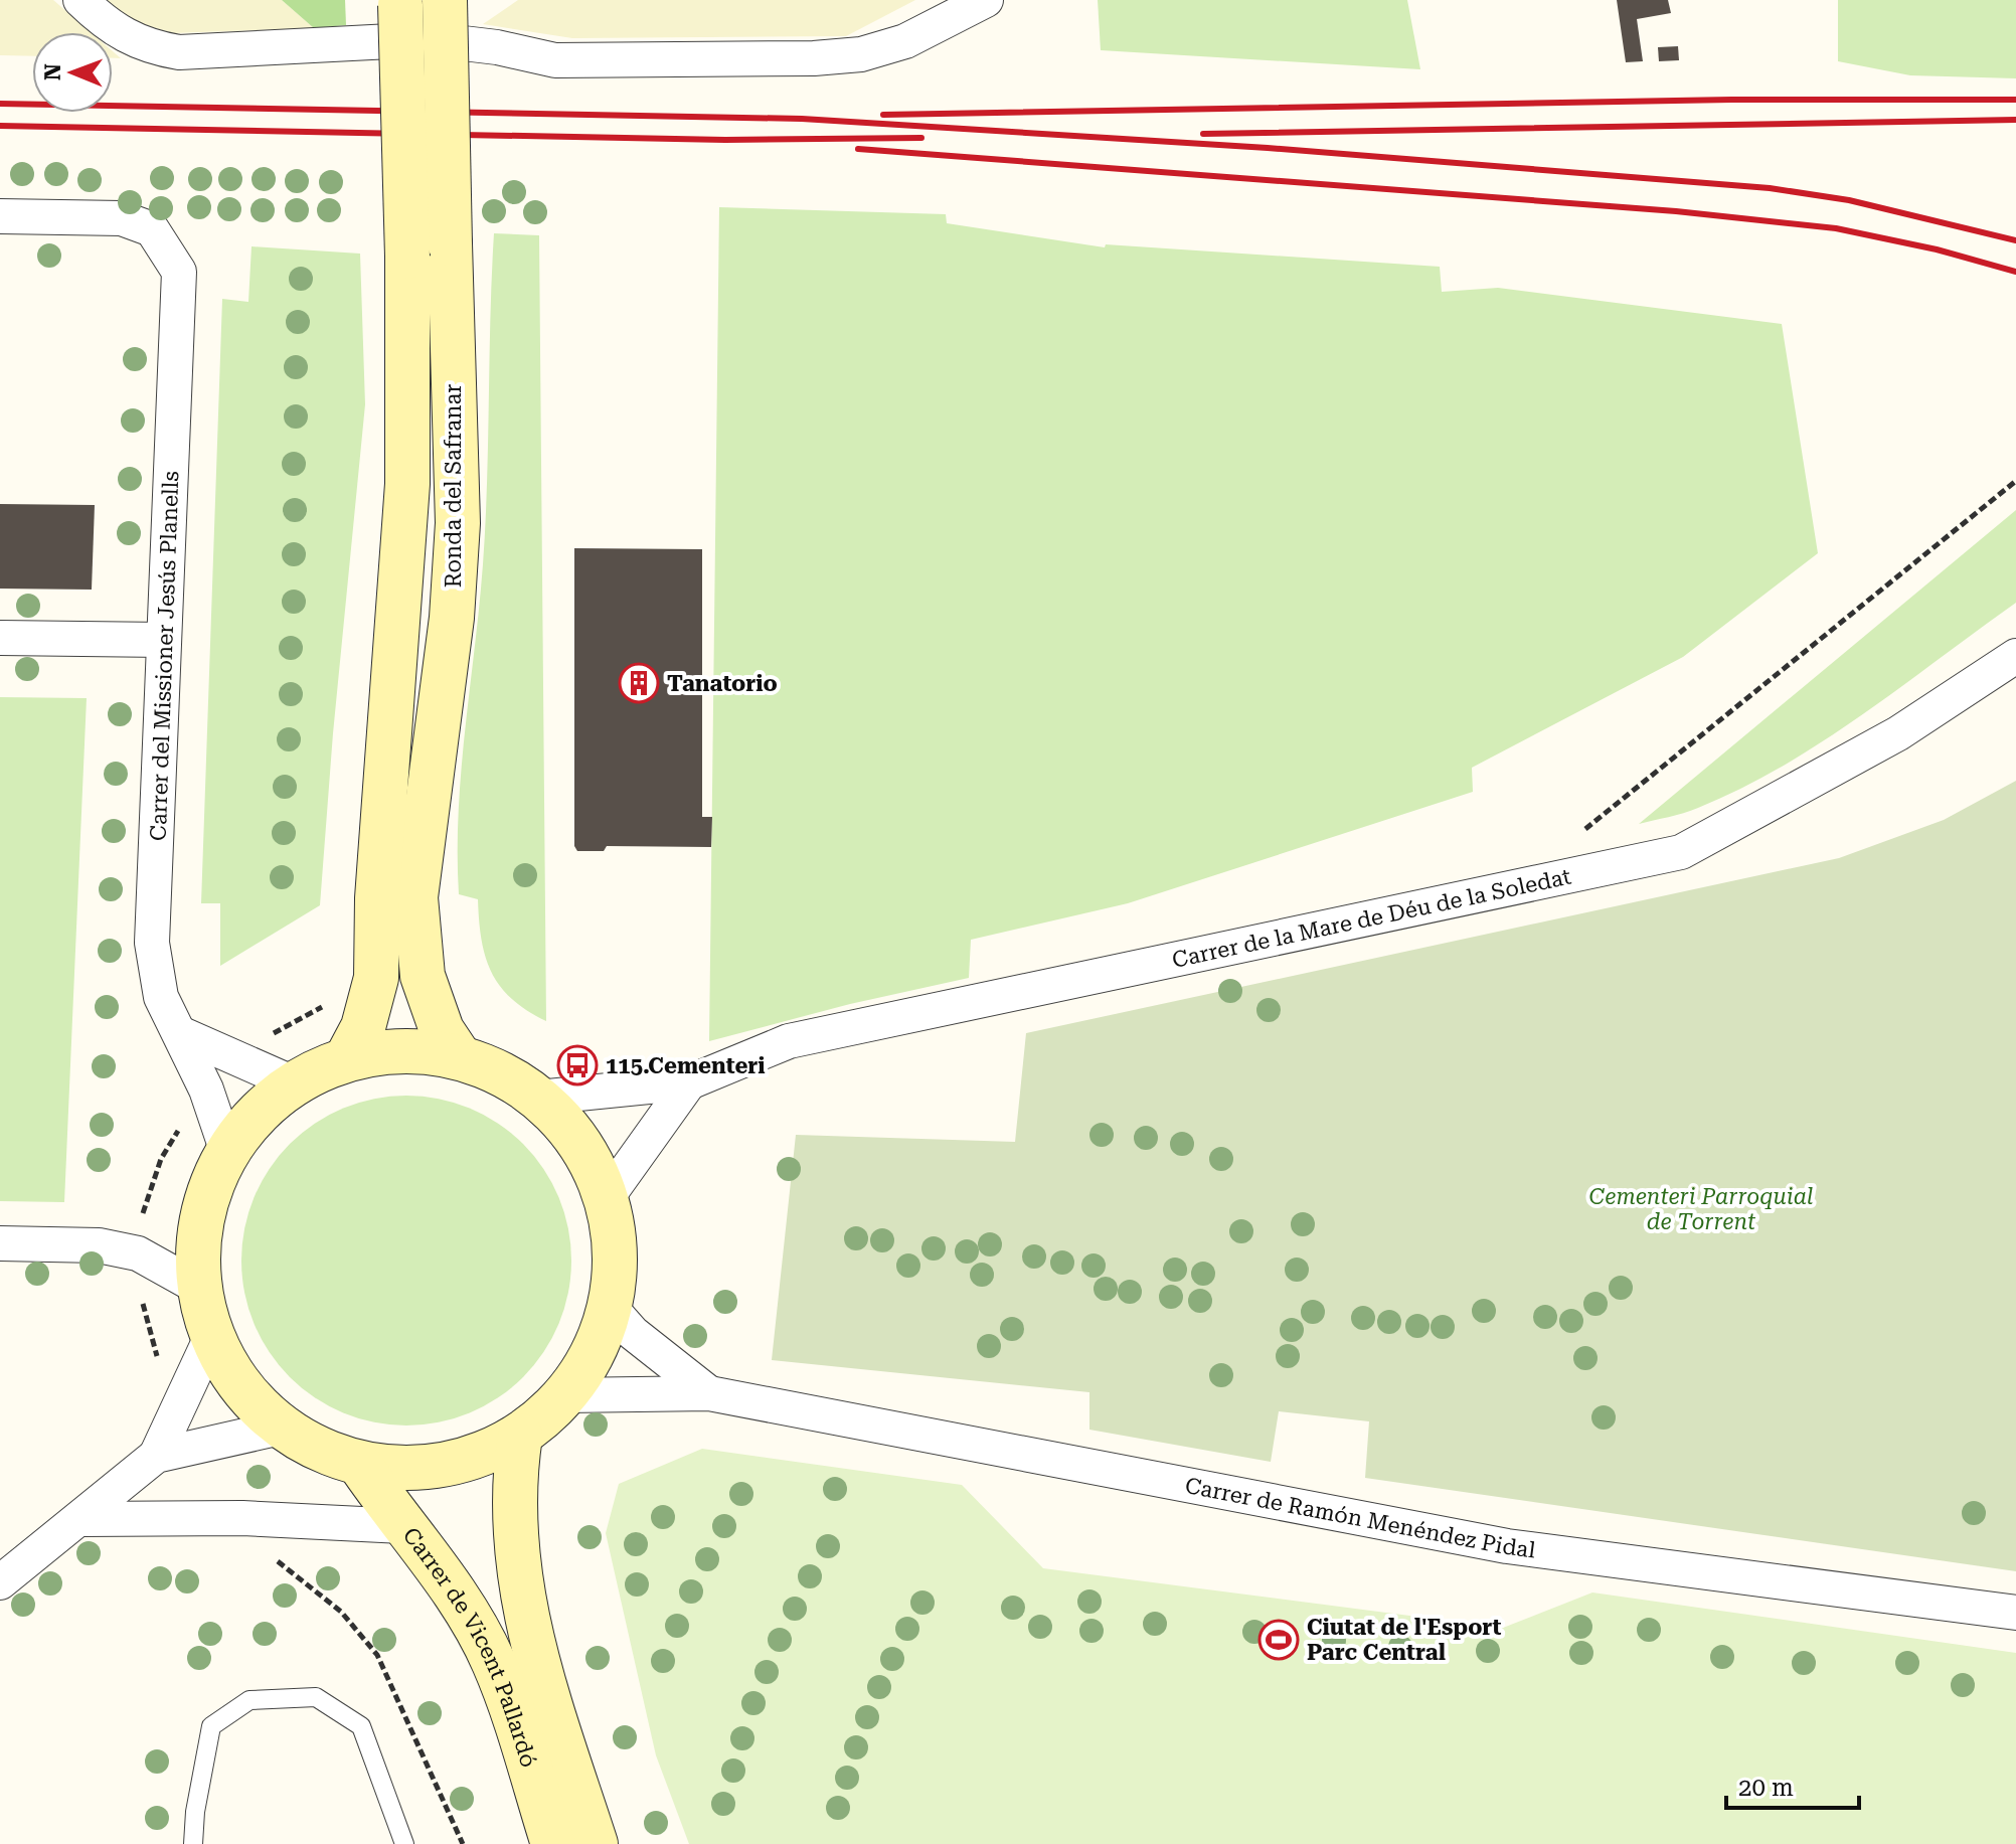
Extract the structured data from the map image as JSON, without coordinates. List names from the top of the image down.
{
  "streets": {
    "street": [
      "Ronda del Safranar",
      "Carrer del Missioner Jesús Planells",
      "Carrer de la Mare de Déu de la Soledat",
      "Carrer de Ramón Menéndez Pidal",
      "Carrer de Vicent Pallardó"
    ]
  },
  "parks": ["Cementeri Parroquial de Torrent"],
  "places": {
    "building": ["Tanatorio"],
    "bus stop": ["115.Cementeri"],
    "sports": ["Ciutat de l'Esport Parc Central"]
  },
  "scale_bar": "20 m",
  "north": "left"
}
